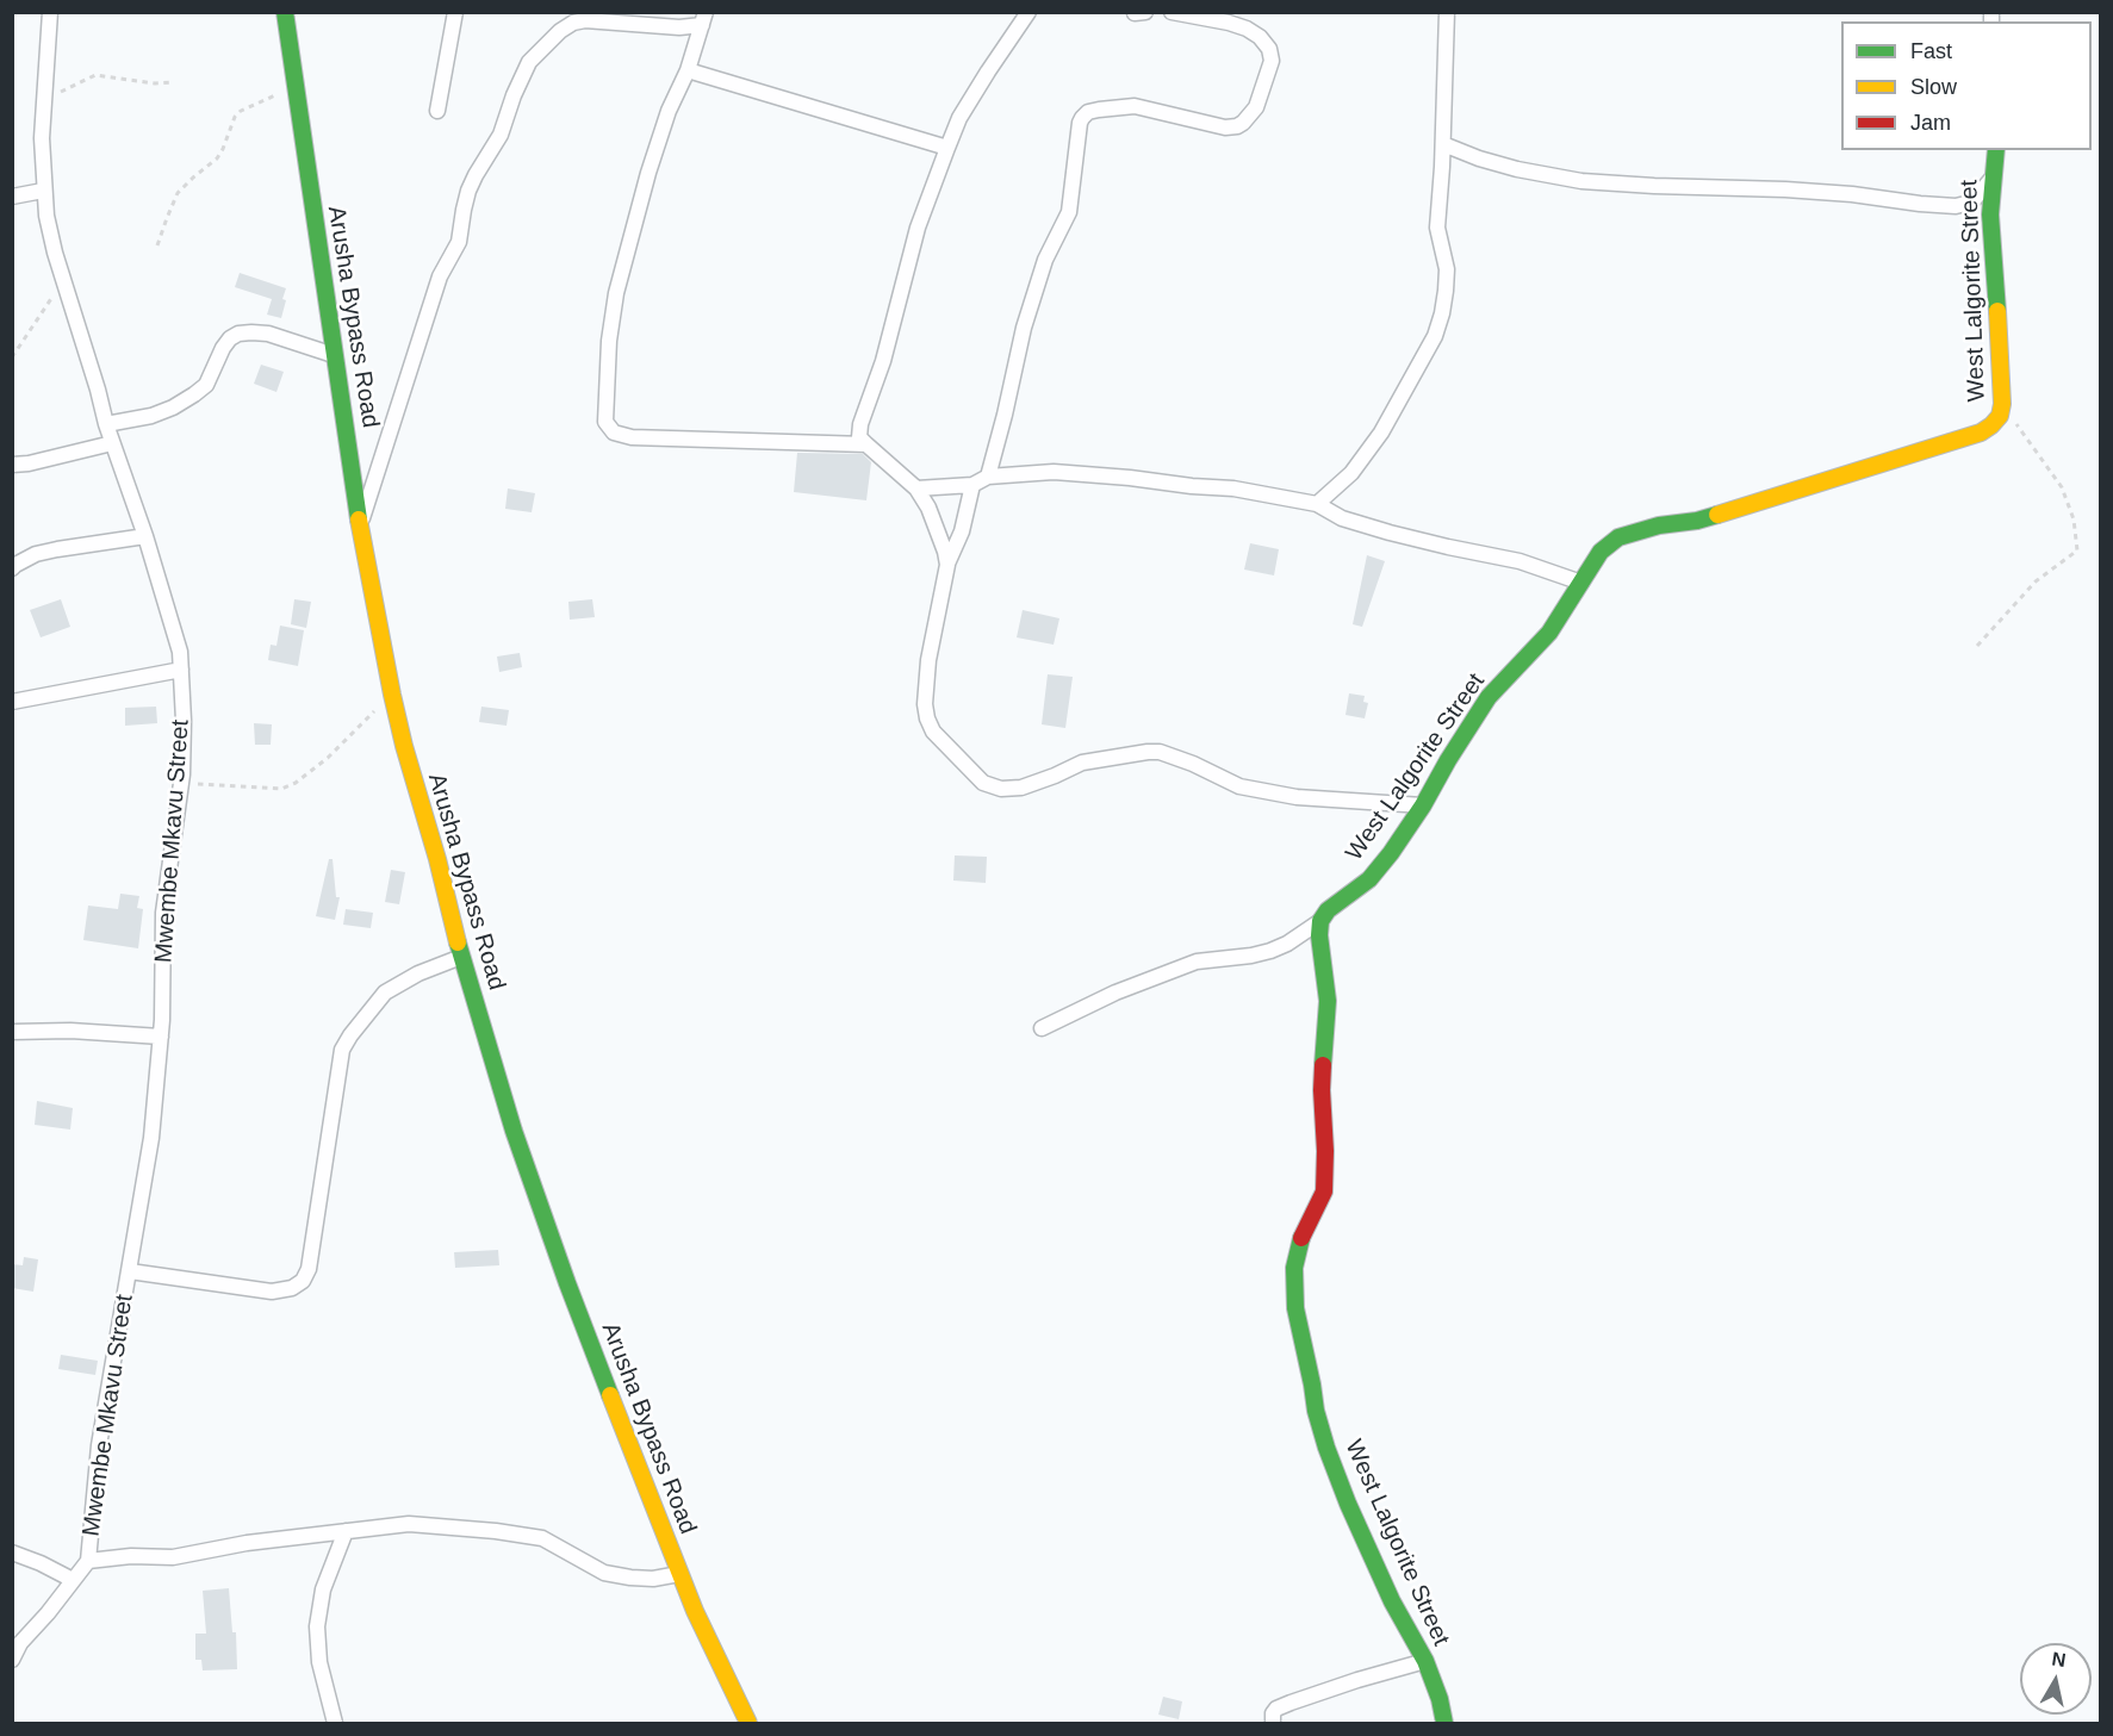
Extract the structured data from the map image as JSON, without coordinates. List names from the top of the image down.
{
  "streets": {
    "street": ["West Lalgorite Street", "Arusha Bypass Road", "Mwembe Mkavu Street"]
  },
  "legend": ["Fast", "Slow", "Jam"],
  "north": "top"
}
